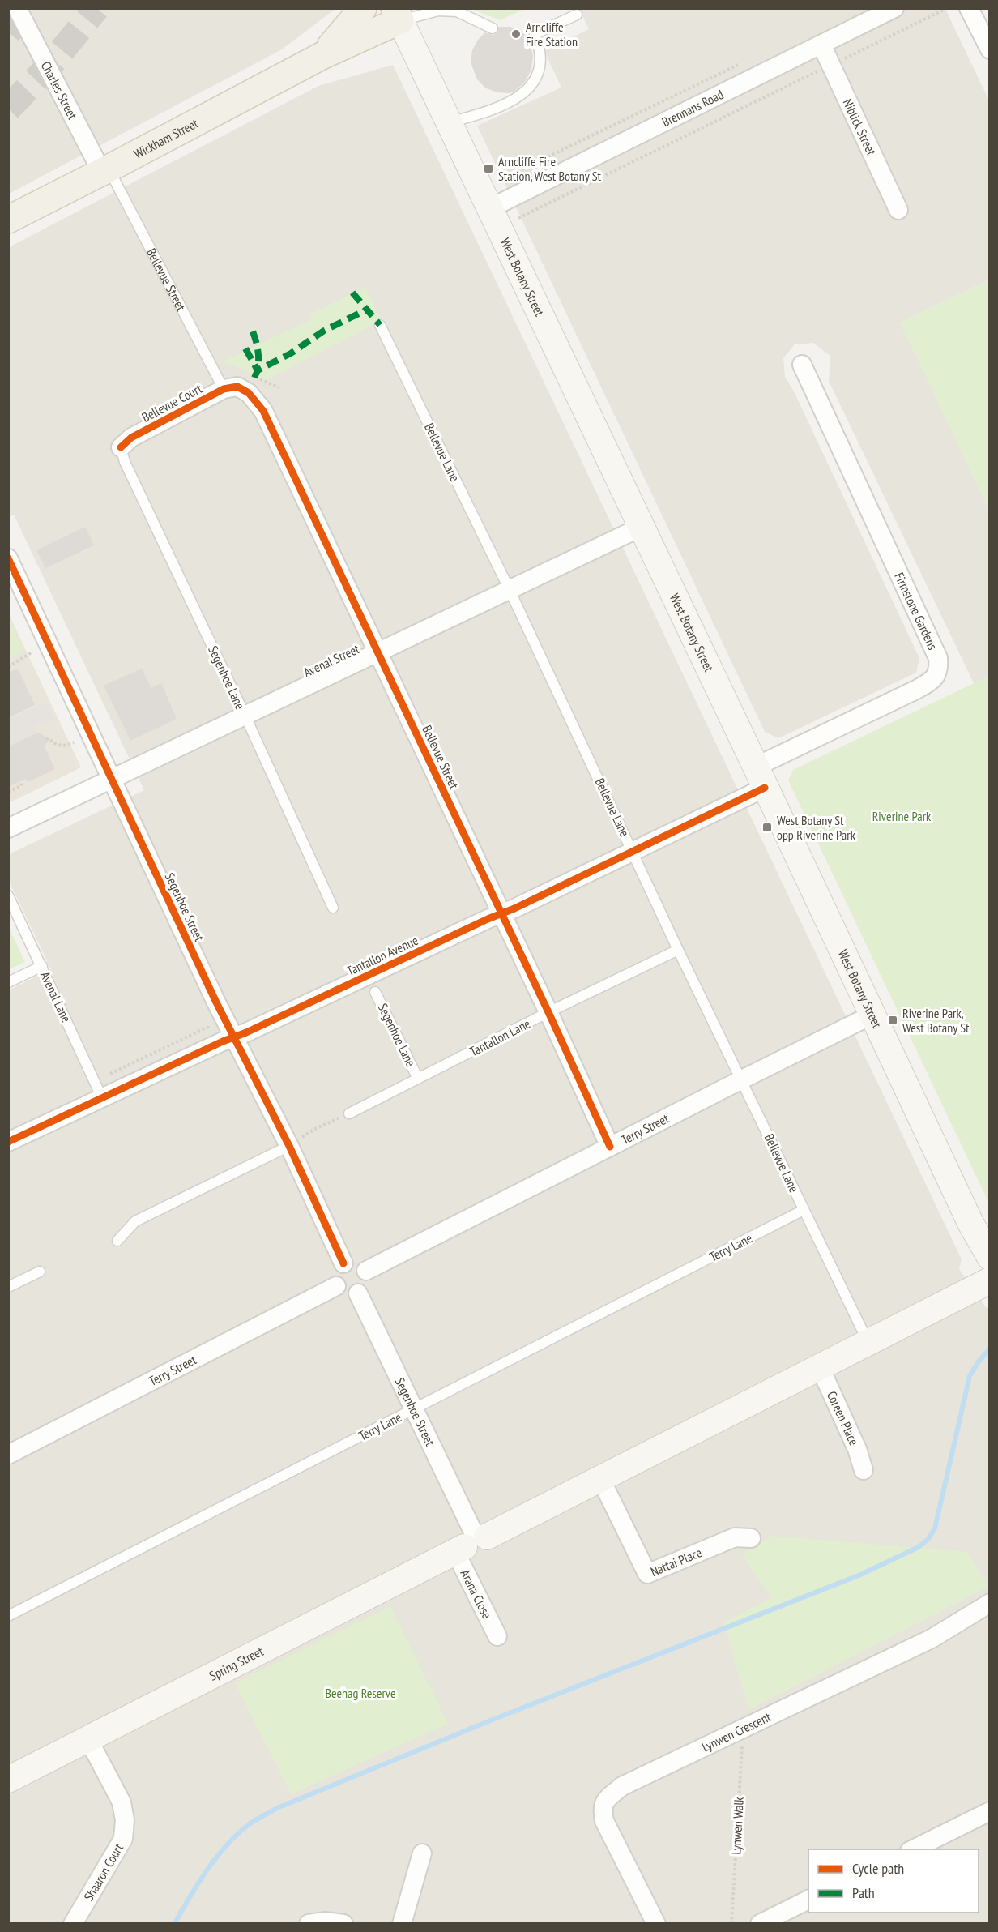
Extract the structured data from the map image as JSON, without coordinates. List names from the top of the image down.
{
  "streets": {
    "main road": ["Wickham Street", "West Botany Street", "Spring Street"],
    "street": [
      "Charles Street",
      "Brennans Road",
      "Niblick Street",
      "Bellevue Street",
      "Bellevue Court",
      "Firmstone Gardens",
      "Avenal Street",
      "Segenhoe Street",
      "Tantallon Avenue",
      "Terry Street",
      "Coreen Place",
      "Nattai Place",
      "Arana Close",
      "Lynwen Crescent",
      "Shaaron Court"
    ],
    "lane": [
      "Bellevue Lane",
      "Segenhoe Lane",
      "Avenal Lane",
      "Tantallon Lane",
      "Terry Lane"
    ],
    "path": ["Lynwen Walk"]
  },
  "crossings": [
    ["Charles Street", "Wickham Street"],
    ["Charles Street", "Bellevue Street"],
    ["Brennans Road", "Niblick Street"],
    ["Brennans Road", "West Botany Street"],
    ["Wickham Street", "West Botany Street"],
    ["Wickham Street", "Bellevue Street"],
    ["West Botany Street", "Firmstone Gardens"],
    ["West Botany Street", "Avenal Street"],
    ["West Botany Street", "Tantallon Avenue"],
    ["West Botany Street", "Terry Street"],
    ["Bellevue Street", "Bellevue Court"],
    ["Bellevue Street", "Avenal Street"],
    ["Bellevue Street", "Tantallon Avenue"],
    ["Bellevue Street", "Tantallon Lane"],
    ["Bellevue Street", "Terry Street"],
    ["Bellevue Court", "Segenhoe Lane"],
    ["Bellevue Lane", "Avenal Street"],
    ["Bellevue Lane", "Tantallon Avenue"],
    ["Bellevue Lane", "Tantallon Lane"],
    ["Bellevue Lane", "Terry Street"],
    ["Bellevue Lane", "Terry Lane"],
    ["Bellevue Lane", "Spring Street"],
    ["Firmstone Gardens", "Tantallon Avenue"],
    ["Avenal Street", "Segenhoe Lane"],
    ["Avenal Street", "Segenhoe Street"],
    ["Segenhoe Lane", "Tantallon Lane"],
    ["Segenhoe Street", "Tantallon Avenue"],
    ["Segenhoe Street", "Terry Street"],
    ["Segenhoe Street", "Terry Lane"],
    ["Segenhoe Street", "Arana Close"],
    ["Segenhoe Street", "Spring Street"],
    ["Tantallon Avenue", "Avenal Lane"],
    ["Coreen Place", "Spring Street"],
    ["Nattai Place", "Spring Street"],
    ["Arana Close", "Spring Street"],
    ["Spring Street", "Shaaron Court"],
    ["Lynwen Crescent", "Lynwen Walk"]
  ],
  "parks": ["Riverine Park", "Beehag Reserve"],
  "places": {
    "other": ["Arncliffe Fire Station"],
    "transit": ["Arncliffe Fire Station, West Botany St", "West Botany St opp Riverine Park", "Riverine Park, West Botany St"]
  },
  "legend": ["Cycle path", "Path"]
}
